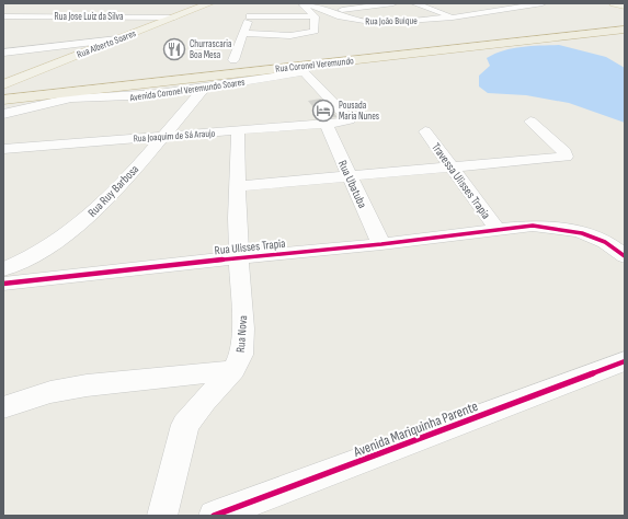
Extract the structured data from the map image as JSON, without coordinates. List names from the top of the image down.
{
  "streets": {
    "highway": ["Rua Coronel Veremundo"],
    "main road": ["Rua Alberto Soares"],
    "street": [
      "Rua Jose Luiz da Silva",
      "Rua João Buique",
      "Avenida Coronel Veremundo Soares",
      "Rua Joaquim de Sá Araujo",
      "Travessa Ulisses Trapia",
      "Rua Ubatuba",
      "Rua Ruy Barbosa",
      "Rua Ulisses Trapia",
      "Rua Nova",
      "Avenida Mariquinha Parente"
    ]
  },
  "crossings": [
    ["Rua Jose Luiz da Silva", "Rua Alberto Soares"],
    ["Rua Alberto Soares", "Rua Coronel Veremundo"],
    ["Rua Coronel Veremundo", "Avenida Coronel Veremundo Soares"],
    ["Rua Coronel Veremundo", "Rua Joaquim de Sá Araujo"],
    ["Avenida Coronel Veremundo Soares", "Rua Joaquim de Sá Araujo"],
    ["Avenida Coronel Veremundo Soares", "Rua Ruy Barbosa"],
    ["Rua Joaquim de Sá Araujo", "Rua Ubatuba"],
    ["Rua Joaquim de Sá Araujo", "Rua Ruy Barbosa"],
    ["Rua Joaquim de Sá Araujo", "Rua Nova"],
    ["Travessa Ulisses Trapia", "Rua Ulisses Trapia"],
    ["Rua Ubatuba", "Rua Ulisses Trapia"],
    ["Rua Ruy Barbosa", "Rua Ulisses Trapia"],
    ["Rua Ulisses Trapia", "Rua Nova"]
  ],
  "places": {
    "restaurant": ["Churrascaria Boa Mesa"],
    "hotel": ["Pousada Maria Nunes"]
  }
}
